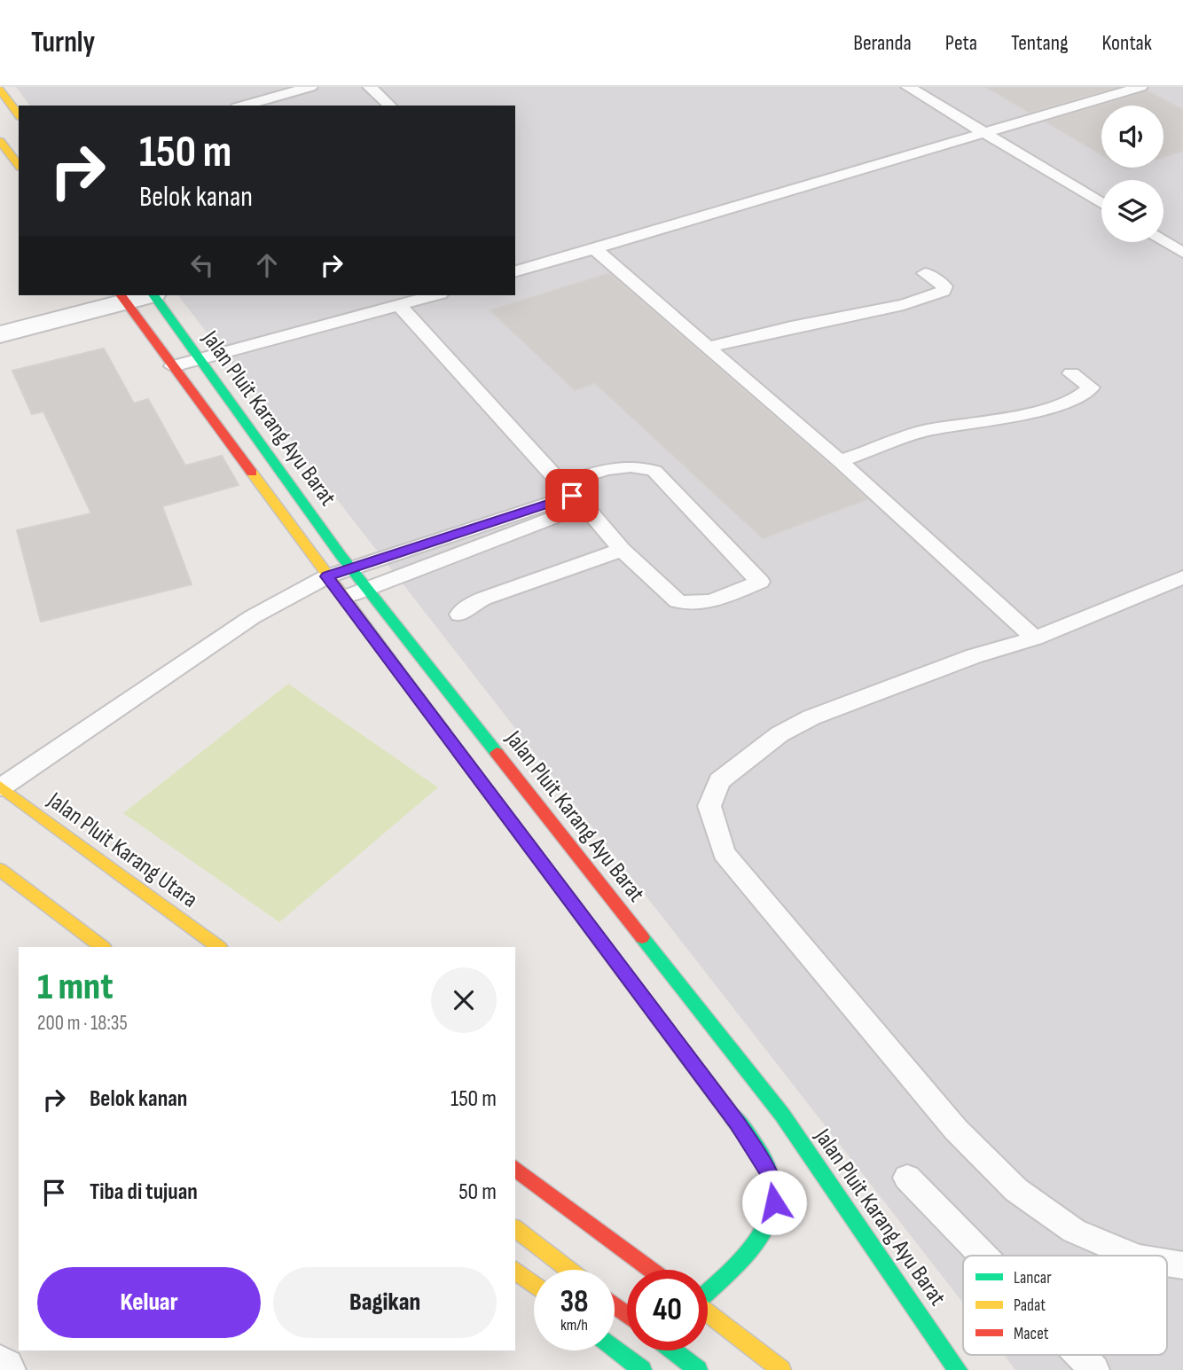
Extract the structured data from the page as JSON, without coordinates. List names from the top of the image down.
{
  "streets": {
    "street": ["Jalan Pluit Karang Ayu Barat", "Jalan Pluit Karang Utara"]
  },
  "legend": ["Lancar", "Padat", "Macet"],
  "page": {
    "header": "Turnly",
    "nav": [
      "Beranda",
      "Peta",
      "Tentang",
      "Kontak"
    ],
    "turn": ["150 m", "Belok kanan"],
    "heading": ["1 mnt", "200 m · 18:35"],
    "list": [
      {
        "name": "Belok kanan",
        "value": "150 m"
      },
      {
        "name": "Tiba di tujuan",
        "value": "50 m"
      }
    ],
    "buttons": ["Keluar", "Bagikan"],
    "speed": "38 km/h",
    "limit": "40"
  }
}
